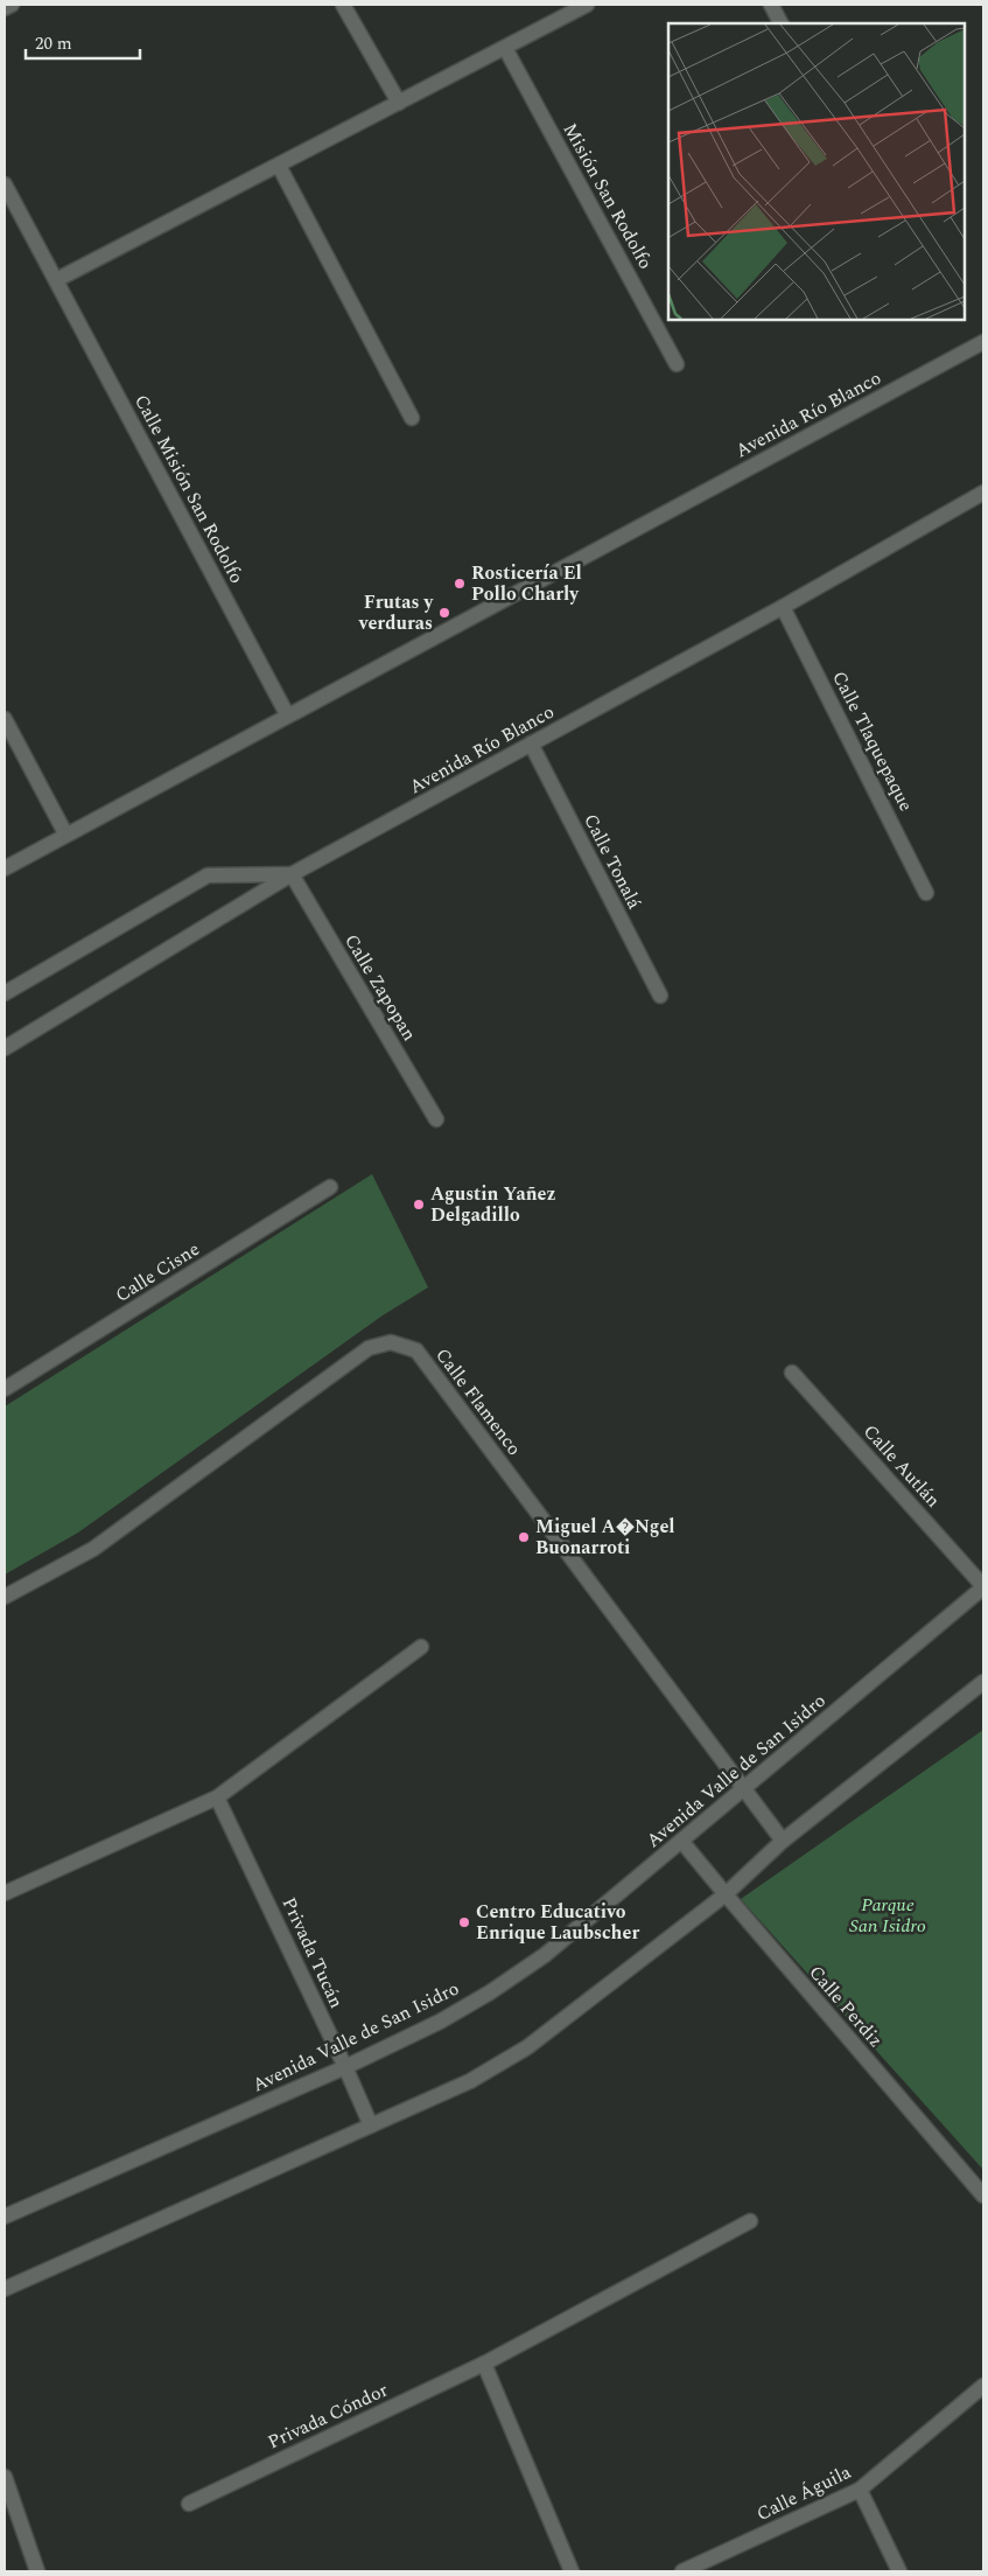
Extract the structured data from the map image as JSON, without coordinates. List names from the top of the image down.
{
  "streets": {
    "street": [
      "Misión San Rodolfo",
      "Avenida Río Blanco",
      "Calle Misión San Rodolfo",
      "Calle Tlaquepaque",
      "Calle Tonalá",
      "Calle Zapopan",
      "Calle Cisne",
      "Calle Flamenco",
      "Calle Autlán",
      "Avenida Valle de San Isidro",
      "Privada Tucán",
      "Calle Perdiz",
      "Privada Cóndor",
      "Calle Águila"
    ]
  },
  "crossings": [
    ["Avenida Río Blanco", "Calle Misión San Rodolfo"],
    ["Avenida Río Blanco", "Calle Tlaquepaque"],
    ["Avenida Río Blanco", "Calle Tonalá"],
    ["Avenida Río Blanco", "Calle Zapopan"],
    ["Calle Flamenco", "Avenida Valle de San Isidro"],
    ["Calle Autlán", "Avenida Valle de San Isidro"],
    ["Avenida Valle de San Isidro", "Privada Tucán"],
    ["Avenida Valle de San Isidro", "Calle Perdiz"]
  ],
  "parks": ["Parque San Isidro"],
  "places": [
    "Rosticería El Pollo Charly",
    "Frutas y verduras",
    "Agustin Yañez Delgadillo",
    "Miguel A�Ngel Buonarroti",
    "Centro Educativo Enrique Laubscher"
  ],
  "scale_bar": "20 m"
}
